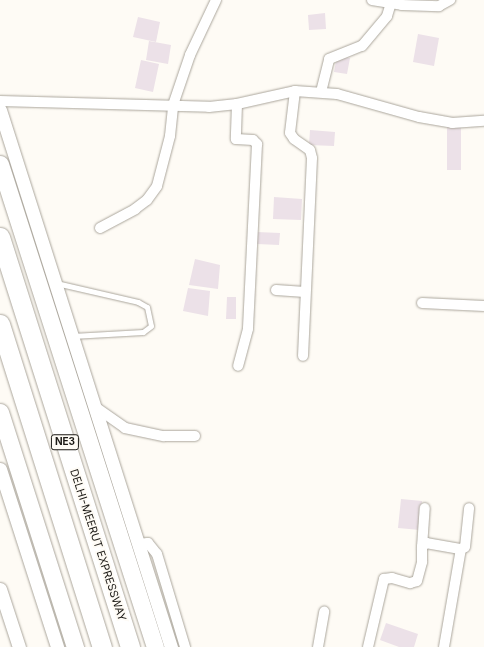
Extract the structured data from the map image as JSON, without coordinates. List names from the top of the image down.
{
  "streets": {
    "highway": ["NE3", "DELHI-MEERUT EXPRESSWAY"]
  }
}
